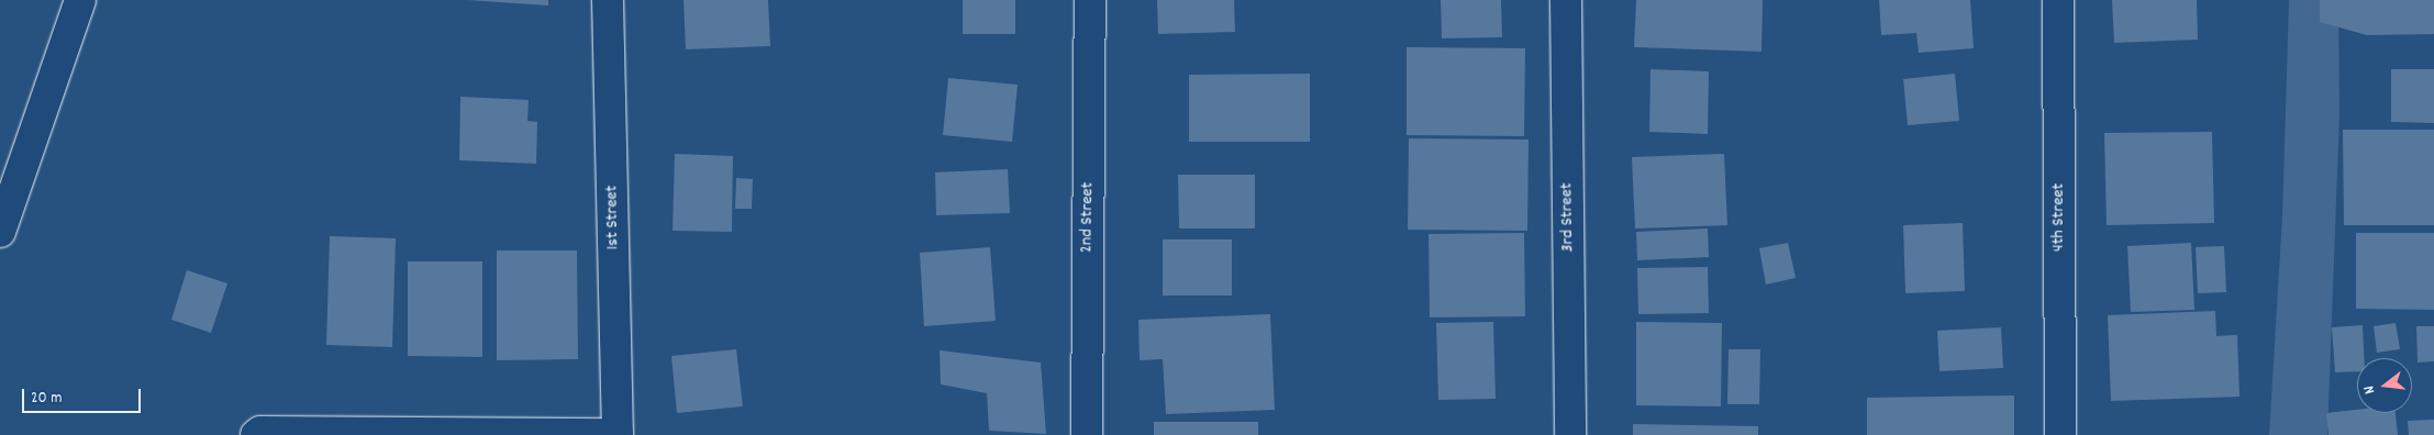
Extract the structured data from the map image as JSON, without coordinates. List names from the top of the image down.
{
  "streets": {
    "street": [
      "1st Street",
      "2nd Street",
      "3rd Street",
      "4th Street"
    ]
  },
  "scale_bar": "20 m",
  "north": "left"
}
